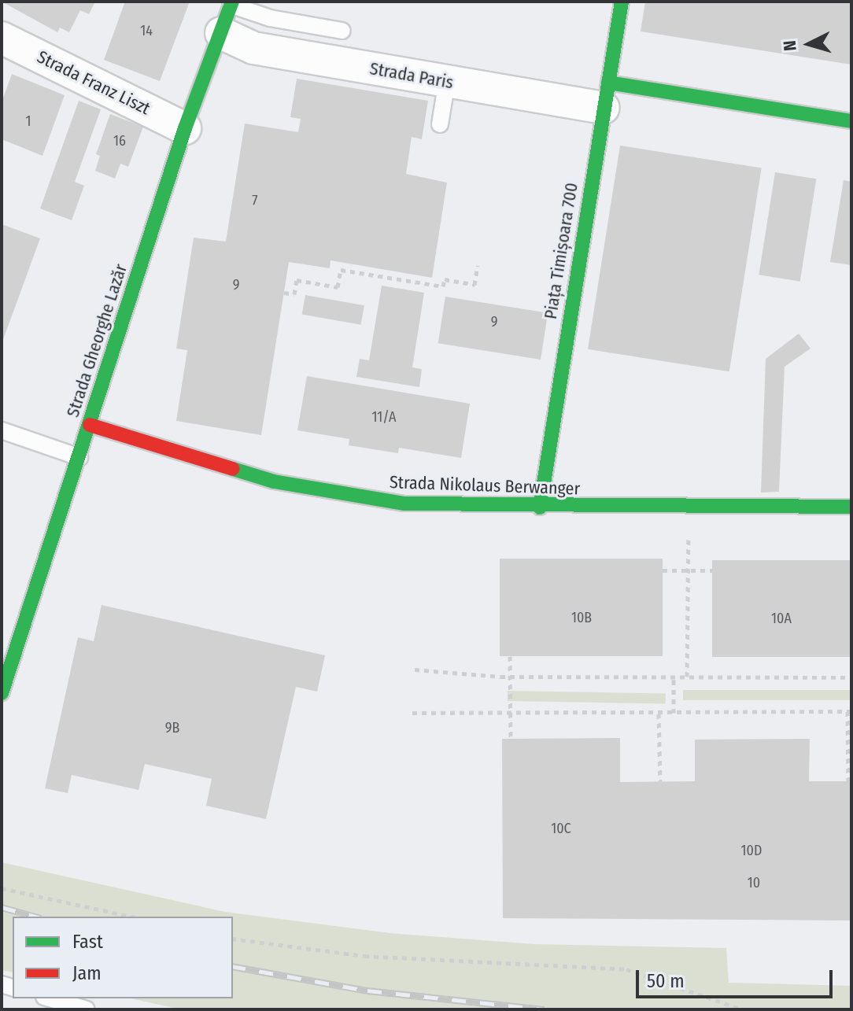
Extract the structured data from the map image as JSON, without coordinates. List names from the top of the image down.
{
  "streets": {
    "street": [
      "Strada Paris",
      "Strada Franz Liszt",
      "Piața Timișoara 700",
      "Strada Gheorghe Lazăr",
      "Strada Nikolaus Berwanger"
    ]
  },
  "crossings": [
    ["Strada Paris", "Piața Timișoara 700"],
    ["Strada Paris", "Strada Gheorghe Lazăr"],
    ["Strada Franz Liszt", "Strada Gheorghe Lazăr"],
    ["Piața Timișoara 700", "Strada Nikolaus Berwanger"],
    ["Strada Gheorghe Lazăr", "Strada Nikolaus Berwanger"]
  ],
  "house_numbers": [
    "14",
    "1",
    "16",
    "7",
    "9",
    "9",
    "11/A",
    "10B",
    "10A",
    "9B",
    "10C",
    "10D",
    "10"
  ],
  "legend": ["Fast", "Jam"],
  "scale_bar": "50 m",
  "north": "left"
}
